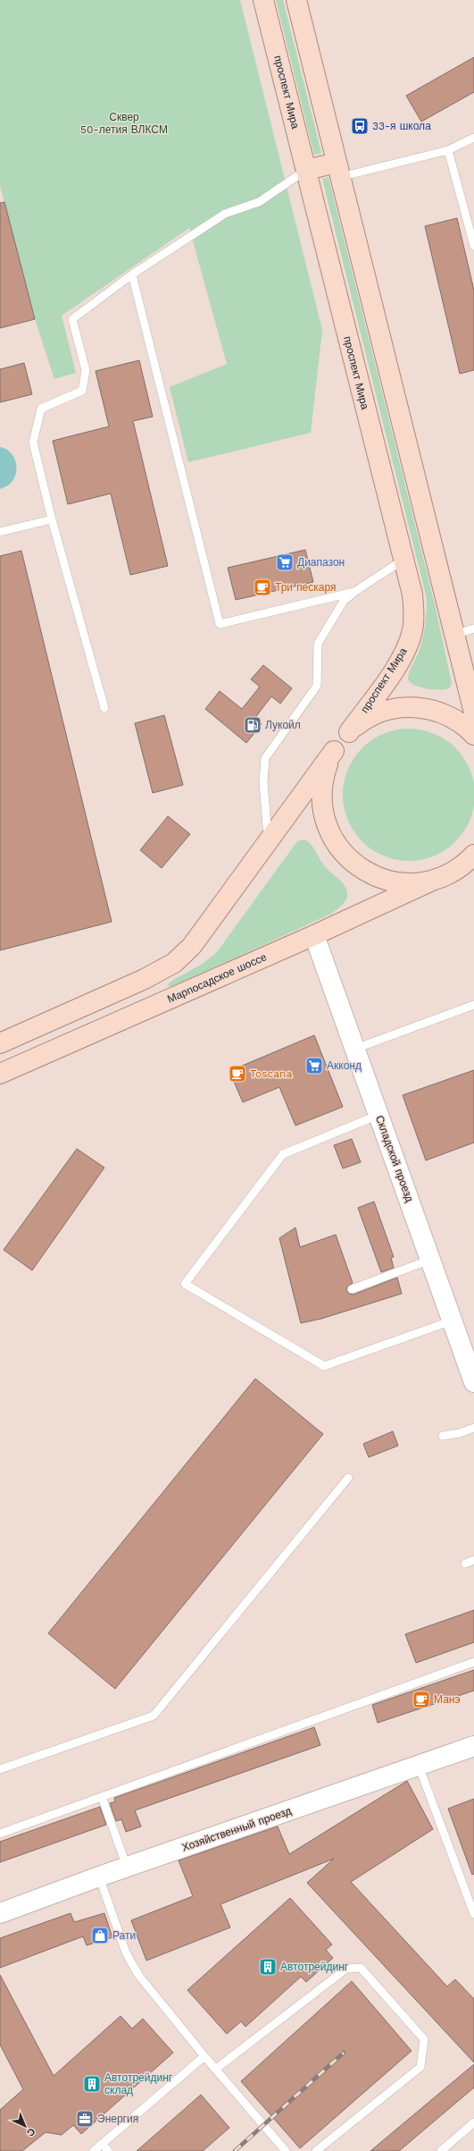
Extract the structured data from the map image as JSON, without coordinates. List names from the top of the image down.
{
  "streets": {
    "main road": ["проспект Мира", "Марпосадское шоссе"],
    "street": ["Складской проезд", "Хозяйственный проезд"]
  },
  "crossings": [
    ["Марпосадское шоссе", "Складской проезд"]
  ],
  "parks": ["Сквер 50-летия ВЛКСМ"],
  "places": {
    "bus stop": ["33-я школа"],
    "supermarket": ["Диапазон", "Акконд"],
    "cafe": ["Три пескаря", "Toscana", "Манэ"],
    "fuel station": ["Лукойл"],
    "shop": ["Рати"],
    "building": ["Автотрейдинг", "Автотрейдинг склад"],
    "office": ["Энергия"]
  },
  "north": "bottom right"
}
